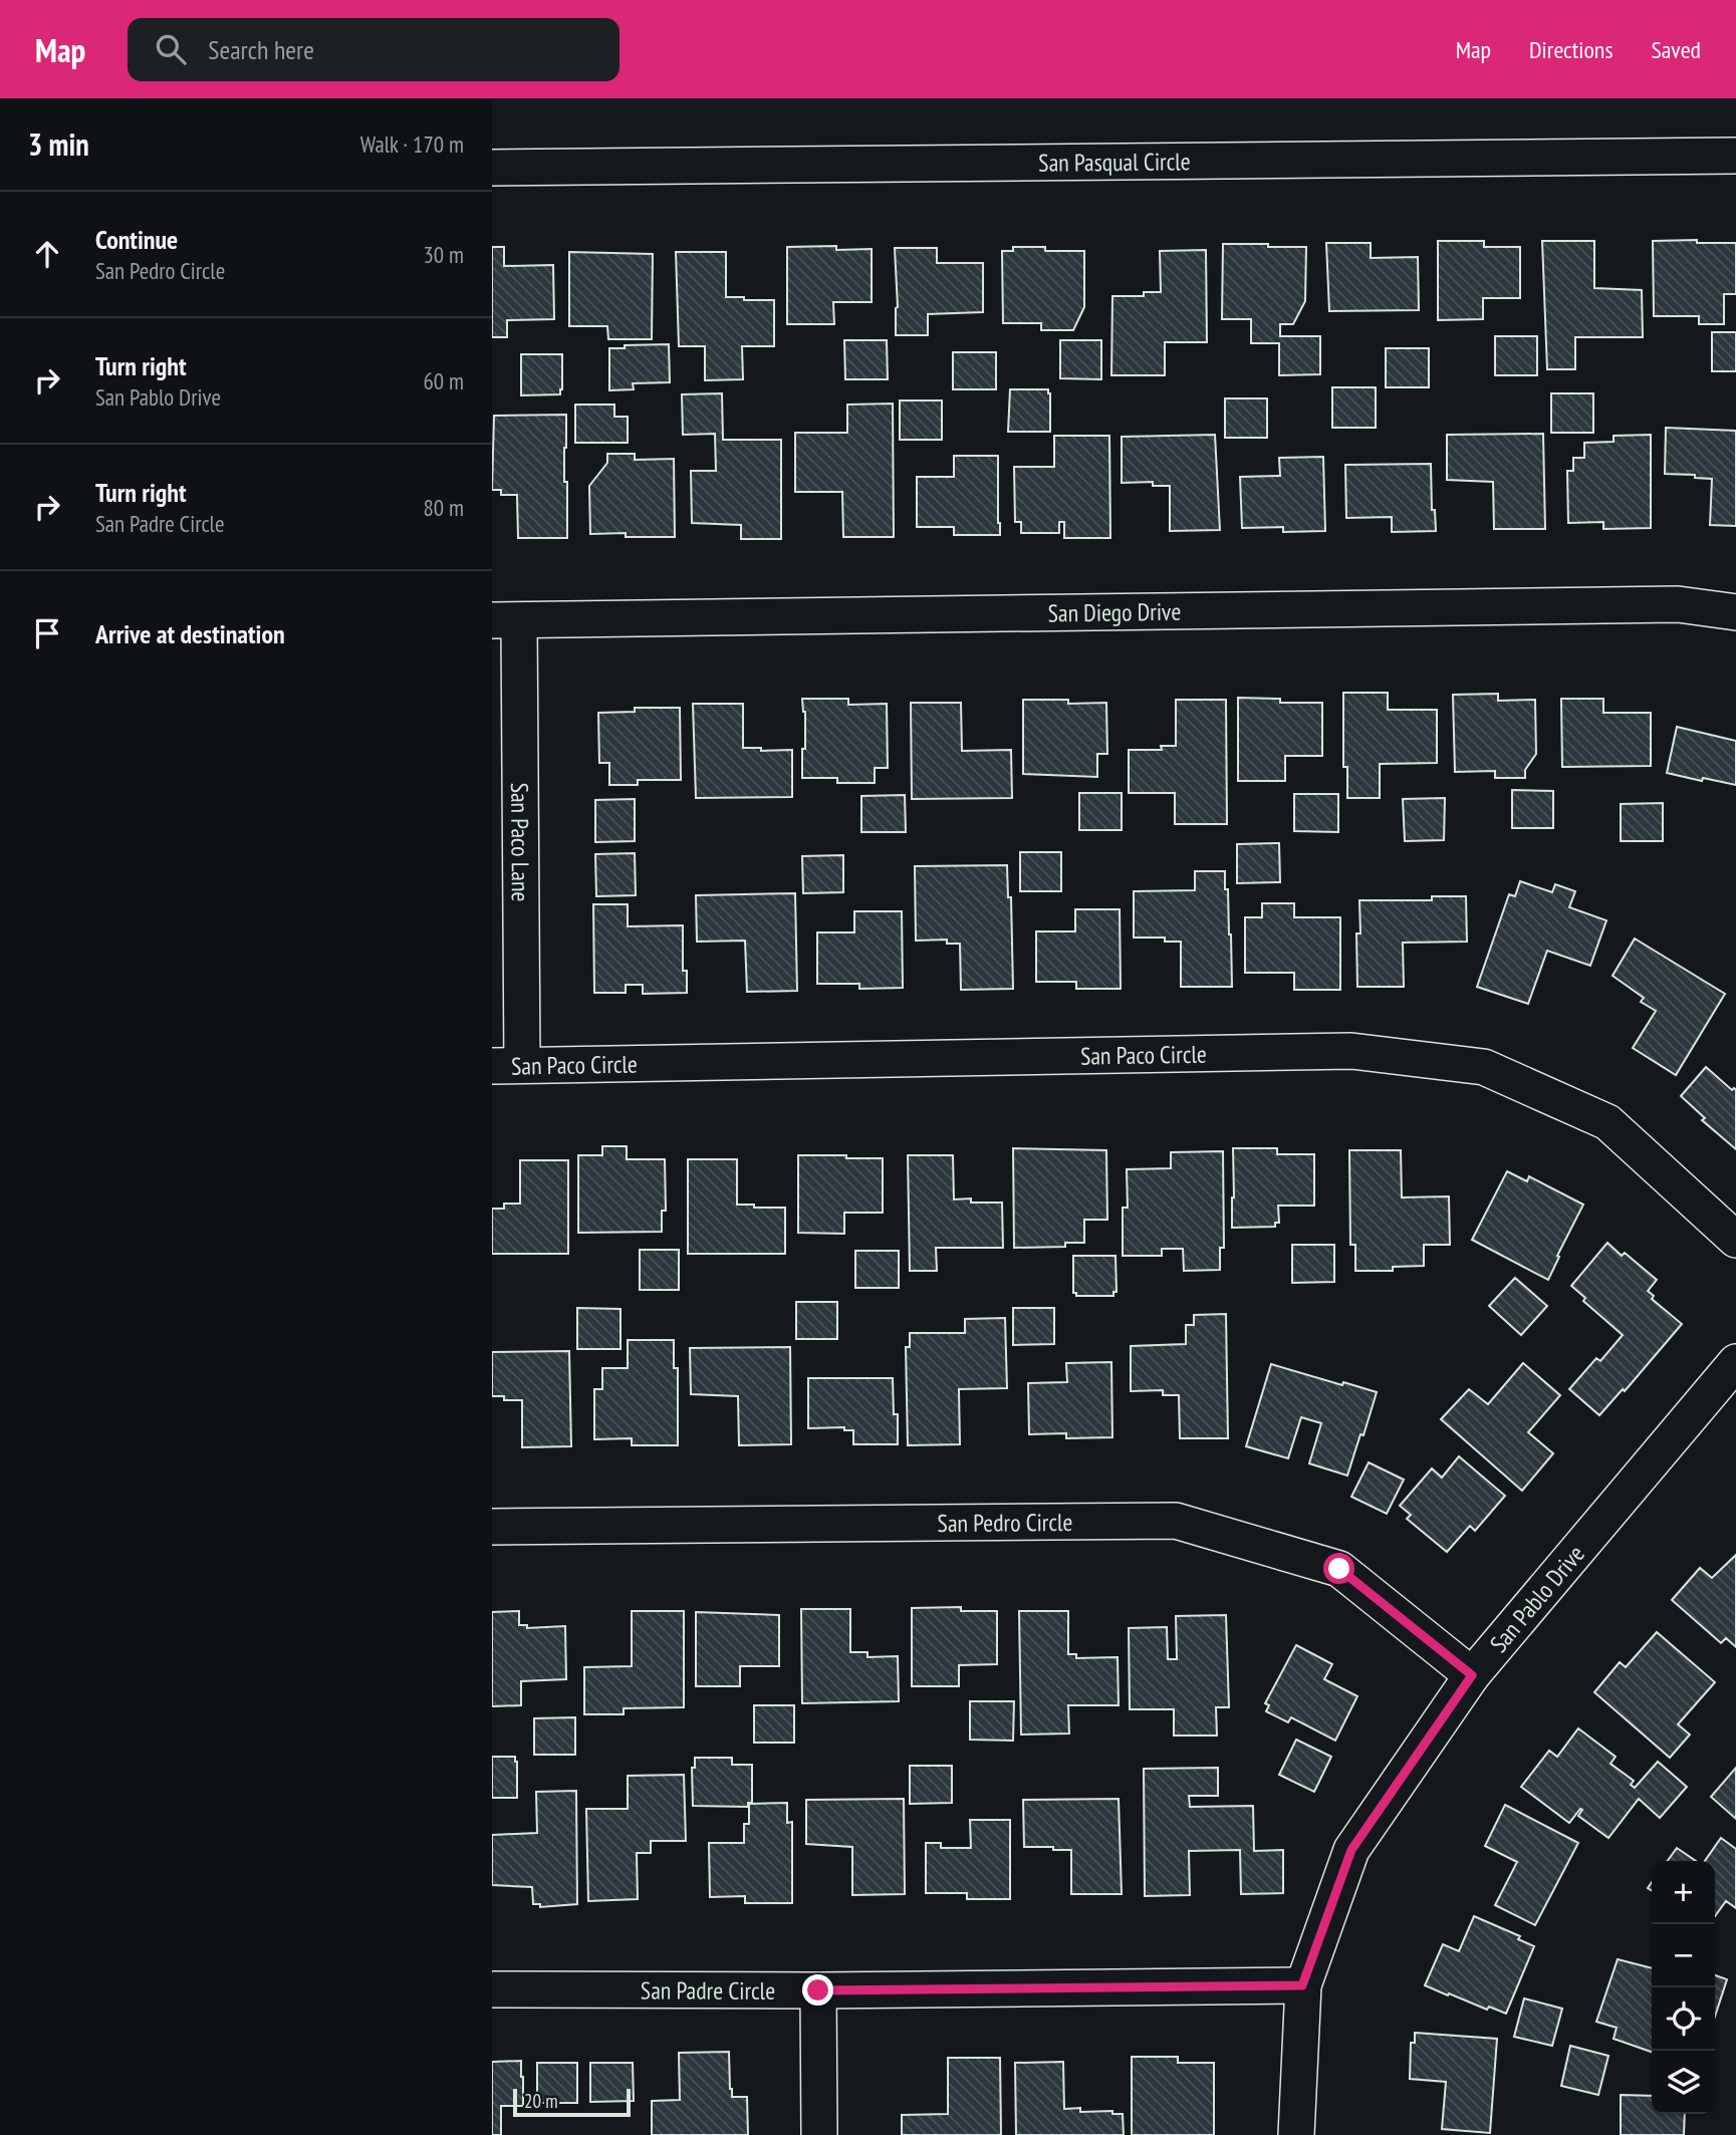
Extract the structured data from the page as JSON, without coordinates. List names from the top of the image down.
{
  "streets": {
    "street": [
      "San Pasqual Circle",
      "San Diego Drive",
      "San Paco Lane",
      "San Paco Circle",
      "San Pedro Circle",
      "San Pablo Drive",
      "San Padre Circle"
    ]
  },
  "crossings": [
    ["San Diego Drive", "San Paco Lane"],
    ["San Paco Lane", "San Paco Circle"],
    ["San Pedro Circle", "San Pablo Drive"],
    ["San Pablo Drive", "San Padre Circle"]
  ],
  "scale_bar": "20 m",
  "page": {
    "header": "Map",
    "search": "Search here",
    "nav": ["Map", "Directions", "Saved"],
    "heading": ["3 min", "Walk · 170 m"],
    "list": [
      ["Continue", "San Pedro Circle", "30 m"],
      ["Turn right", "San Pablo Drive", "60 m"],
      ["Turn right", "San Padre Circle", "80 m"],
      "Arrive at destination"
    ],
    "map_buttons": ["+", "−"],
    "scale": "20 m"
  }
}
